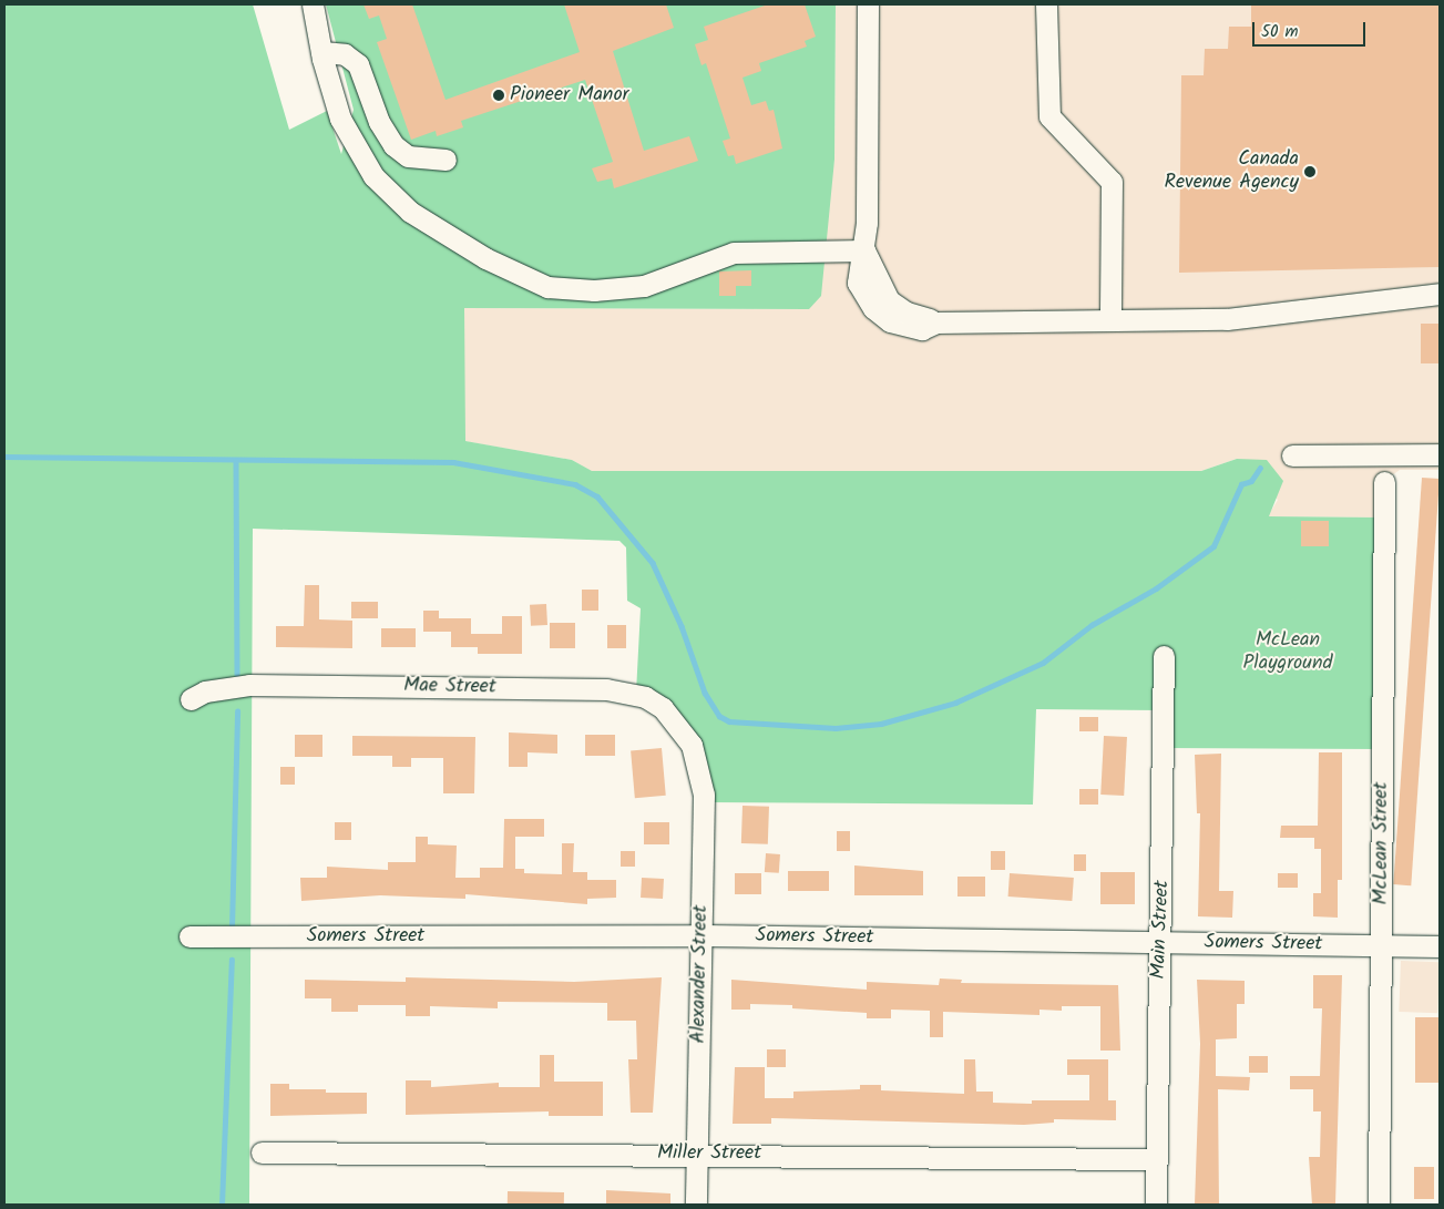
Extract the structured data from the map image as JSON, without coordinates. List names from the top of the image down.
{
  "streets": {
    "street": [
      "Mae Street",
      "McLean Street",
      "Main Street",
      "Somers Street",
      "Alexander Street",
      "Miller Street"
    ]
  },
  "crossings": [
    ["Mae Street", "Alexander Street"],
    ["McLean Street", "Somers Street"],
    ["Main Street", "Somers Street"],
    ["Main Street", "Miller Street"],
    ["Somers Street", "Alexander Street"],
    ["Alexander Street", "Miller Street"]
  ],
  "parks": ["McLean Playground"],
  "places": ["Pioneer Manor", "Canada Revenue Agency"],
  "scale_bar": "50 m"
}
